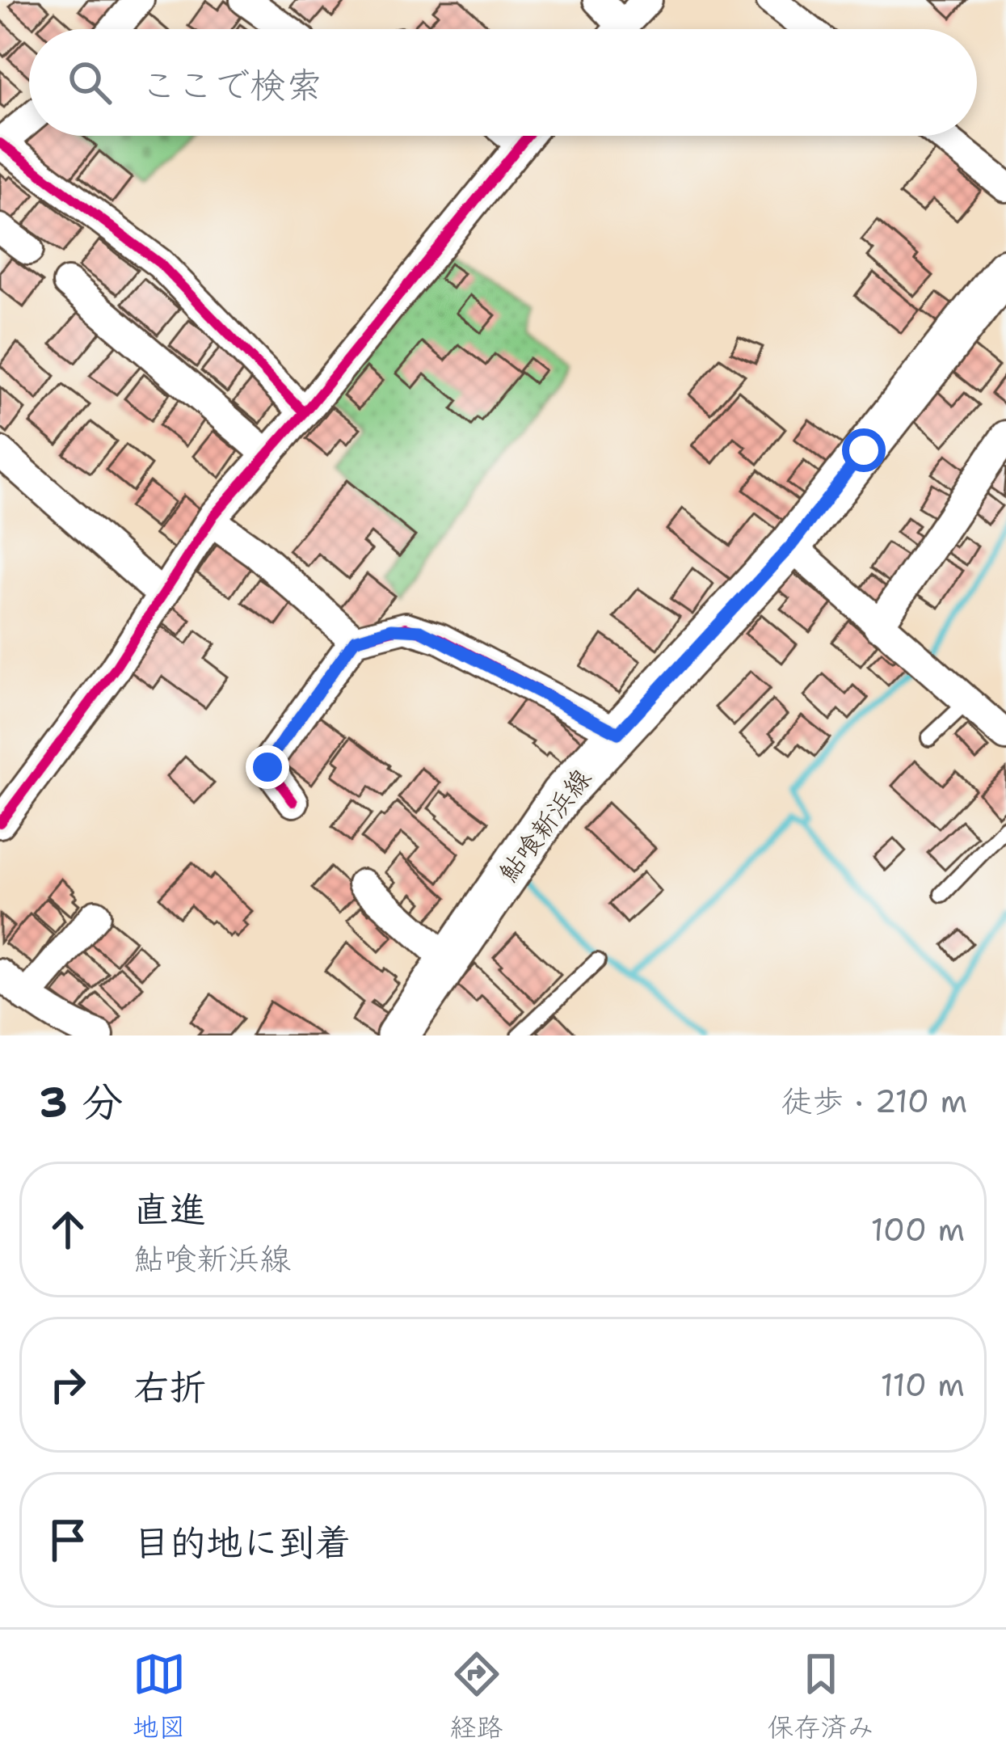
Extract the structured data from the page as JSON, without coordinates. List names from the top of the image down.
{
  "streets": {
    "main road": ["鮎喰新浜線"]
  },
  "page": {
    "search": "ここで検索",
    "heading": ["3 分", "徒歩 · 210 m"],
    "list": [
      ["直進", "鮎喰新浜線", "100 m"],
      ["右折", "110 m"],
      "目的地に到着"
    ],
    "nav": ["地図", "経路", "保存済み"]
  }
}
